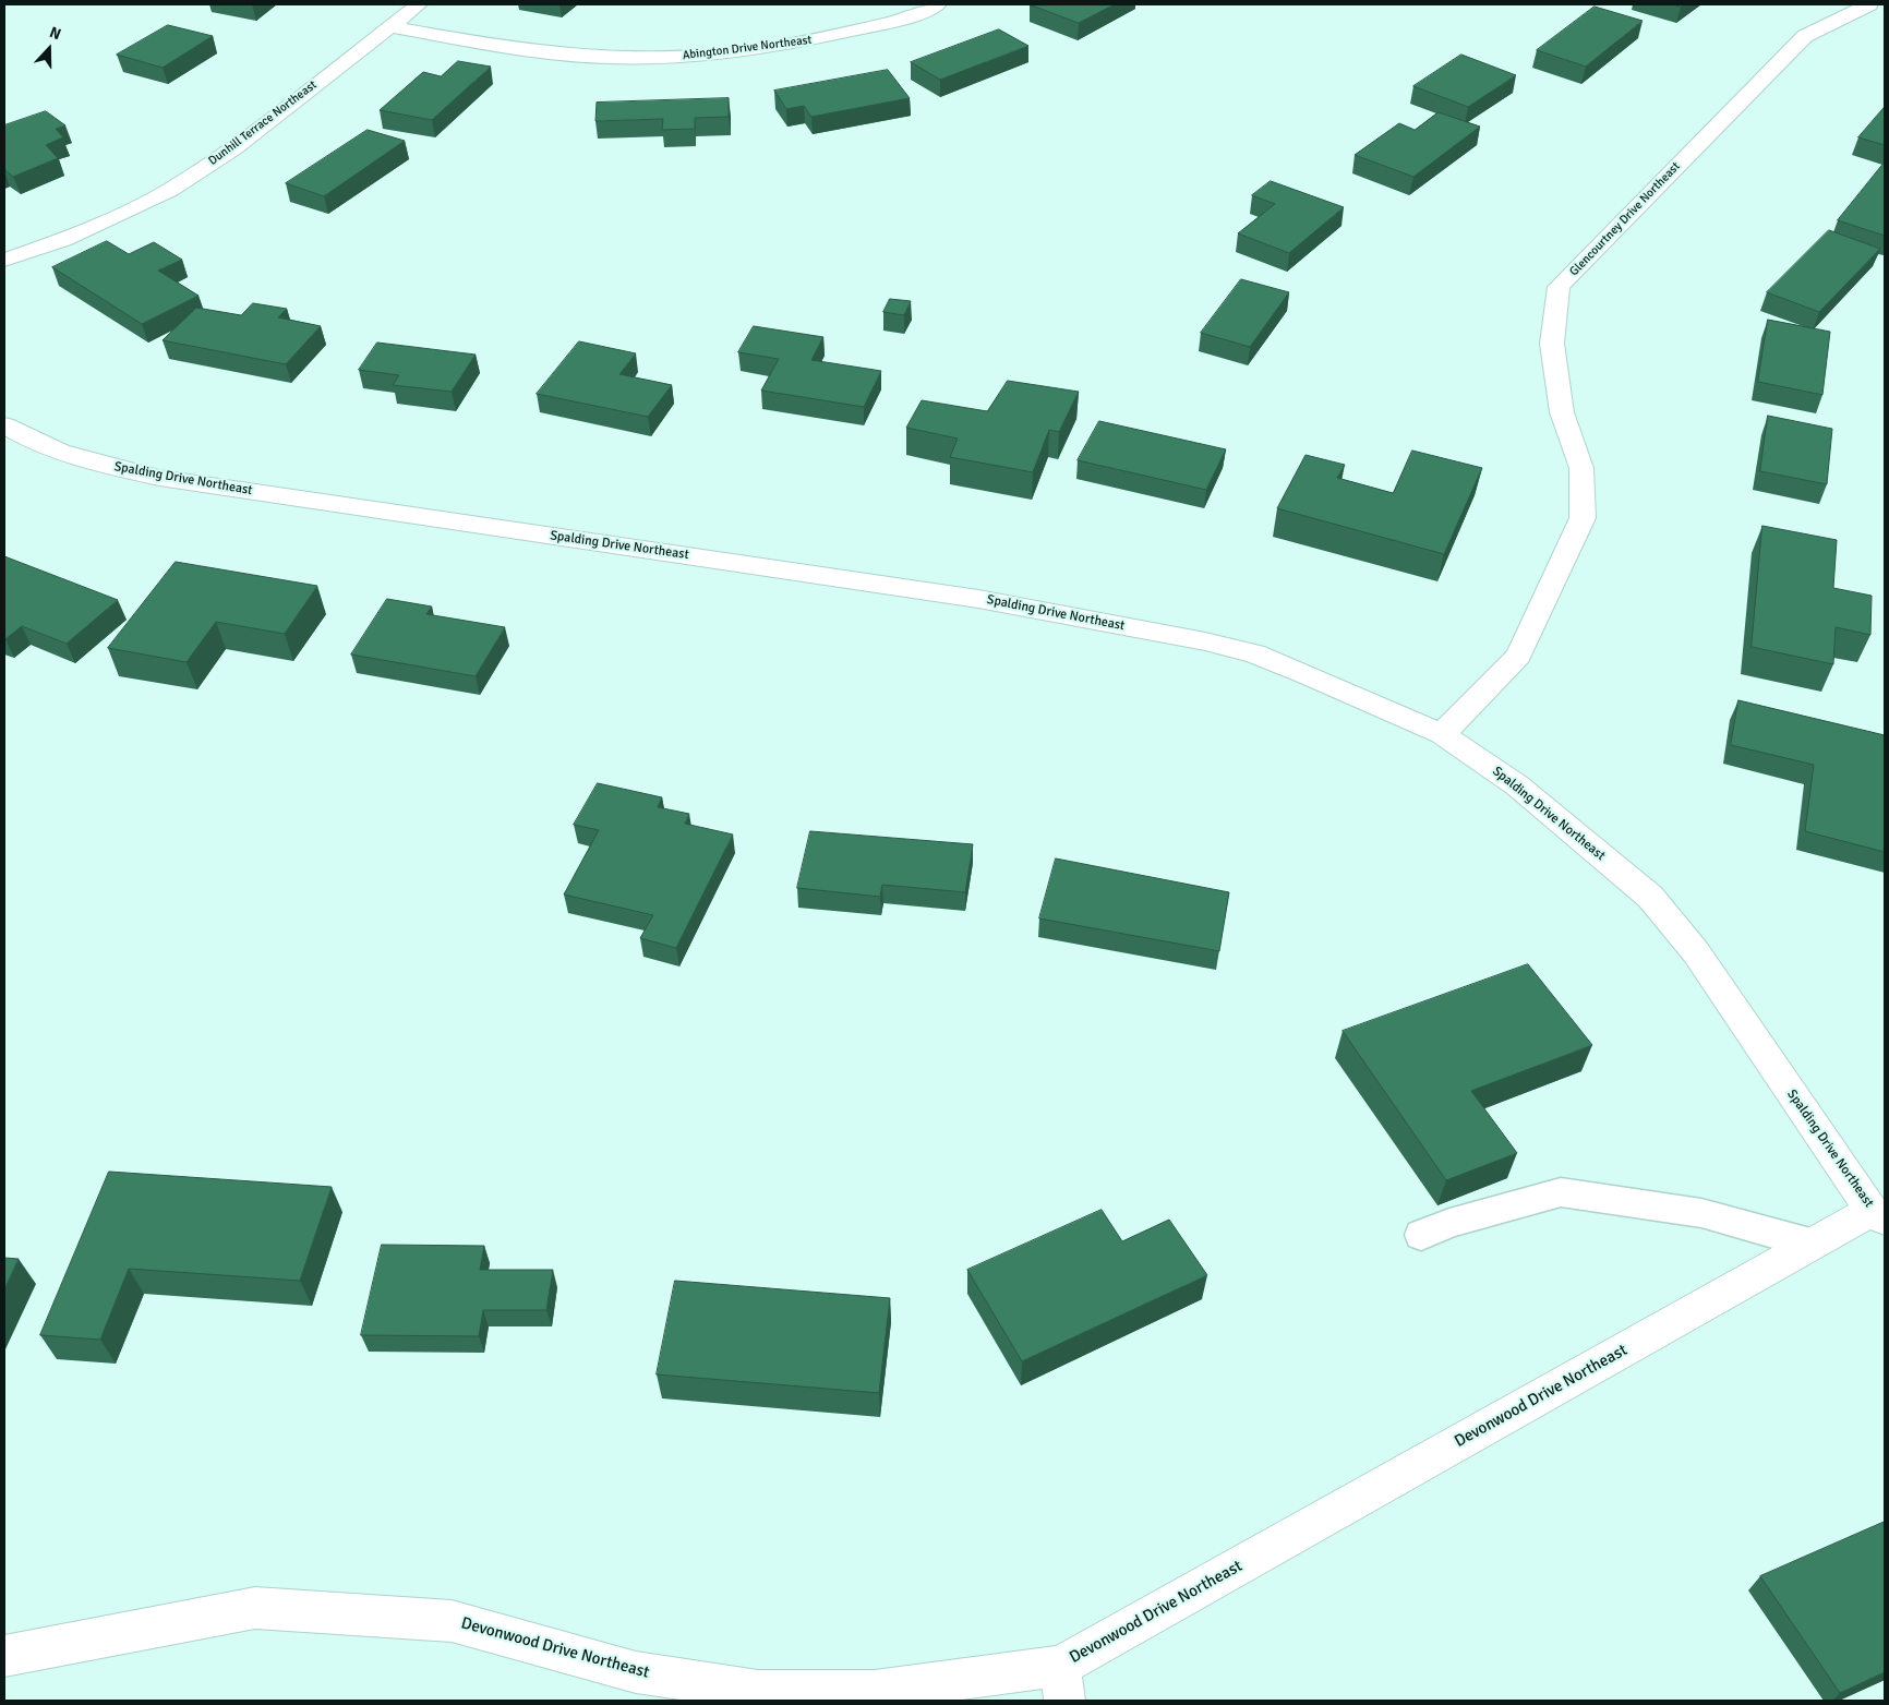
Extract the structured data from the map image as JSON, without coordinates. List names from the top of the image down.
{
  "streets": {
    "street": [
      "Abington Drive Northeast",
      "Dunhill Terrace Northeast",
      "Glencourtney Drive Northeast",
      "Spalding Drive Northeast",
      "Devonwood Drive Northeast"
    ]
  },
  "crossings": [
    ["Abington Drive Northeast", "Dunhill Terrace Northeast"],
    ["Glencourtney Drive Northeast", "Spalding Drive Northeast"],
    ["Spalding Drive Northeast", "Devonwood Drive Northeast"]
  ],
  "north": "top"
}
